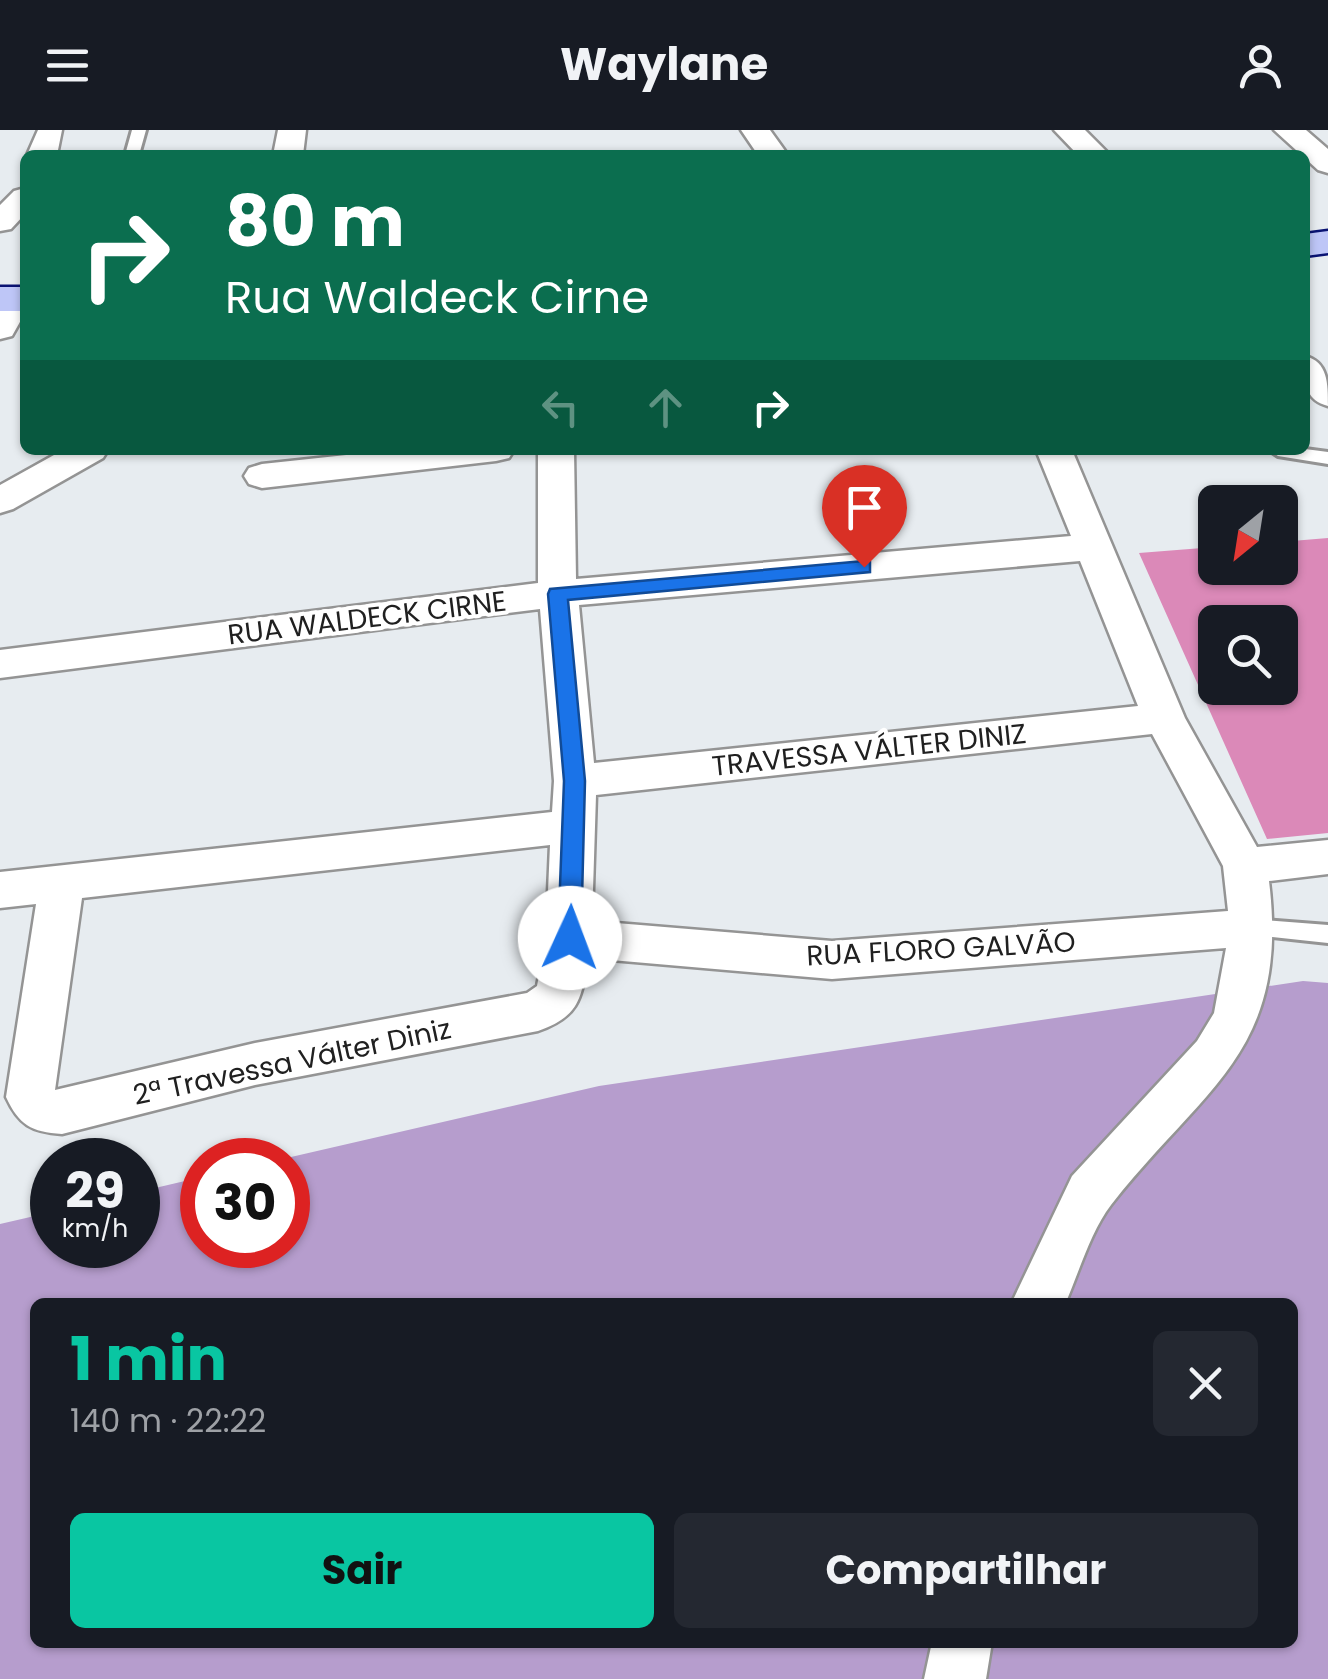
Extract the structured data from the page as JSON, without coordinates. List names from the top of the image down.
{
  "streets": {
    "street": [
      "RUA WALDECK CIRNE",
      "TRAVESSA VÁLTER DINIZ",
      "RUA FLORO GALVÃO",
      "2ª Travessa Válter Diniz"
    ]
  },
  "crossings": [
    ["RUA FLORO GALVÃO", "2ª Travessa Válter Diniz"]
  ],
  "north": "bottom left",
  "page": {
    "header": "Waylane",
    "turn": ["80 m", "Rua Waldeck Cirne"],
    "speed": "29 km/h",
    "limit": "30",
    "heading": ["1 min", "140 m · 22:22"],
    "buttons": ["Sair", "Compartilhar"]
  }
}
